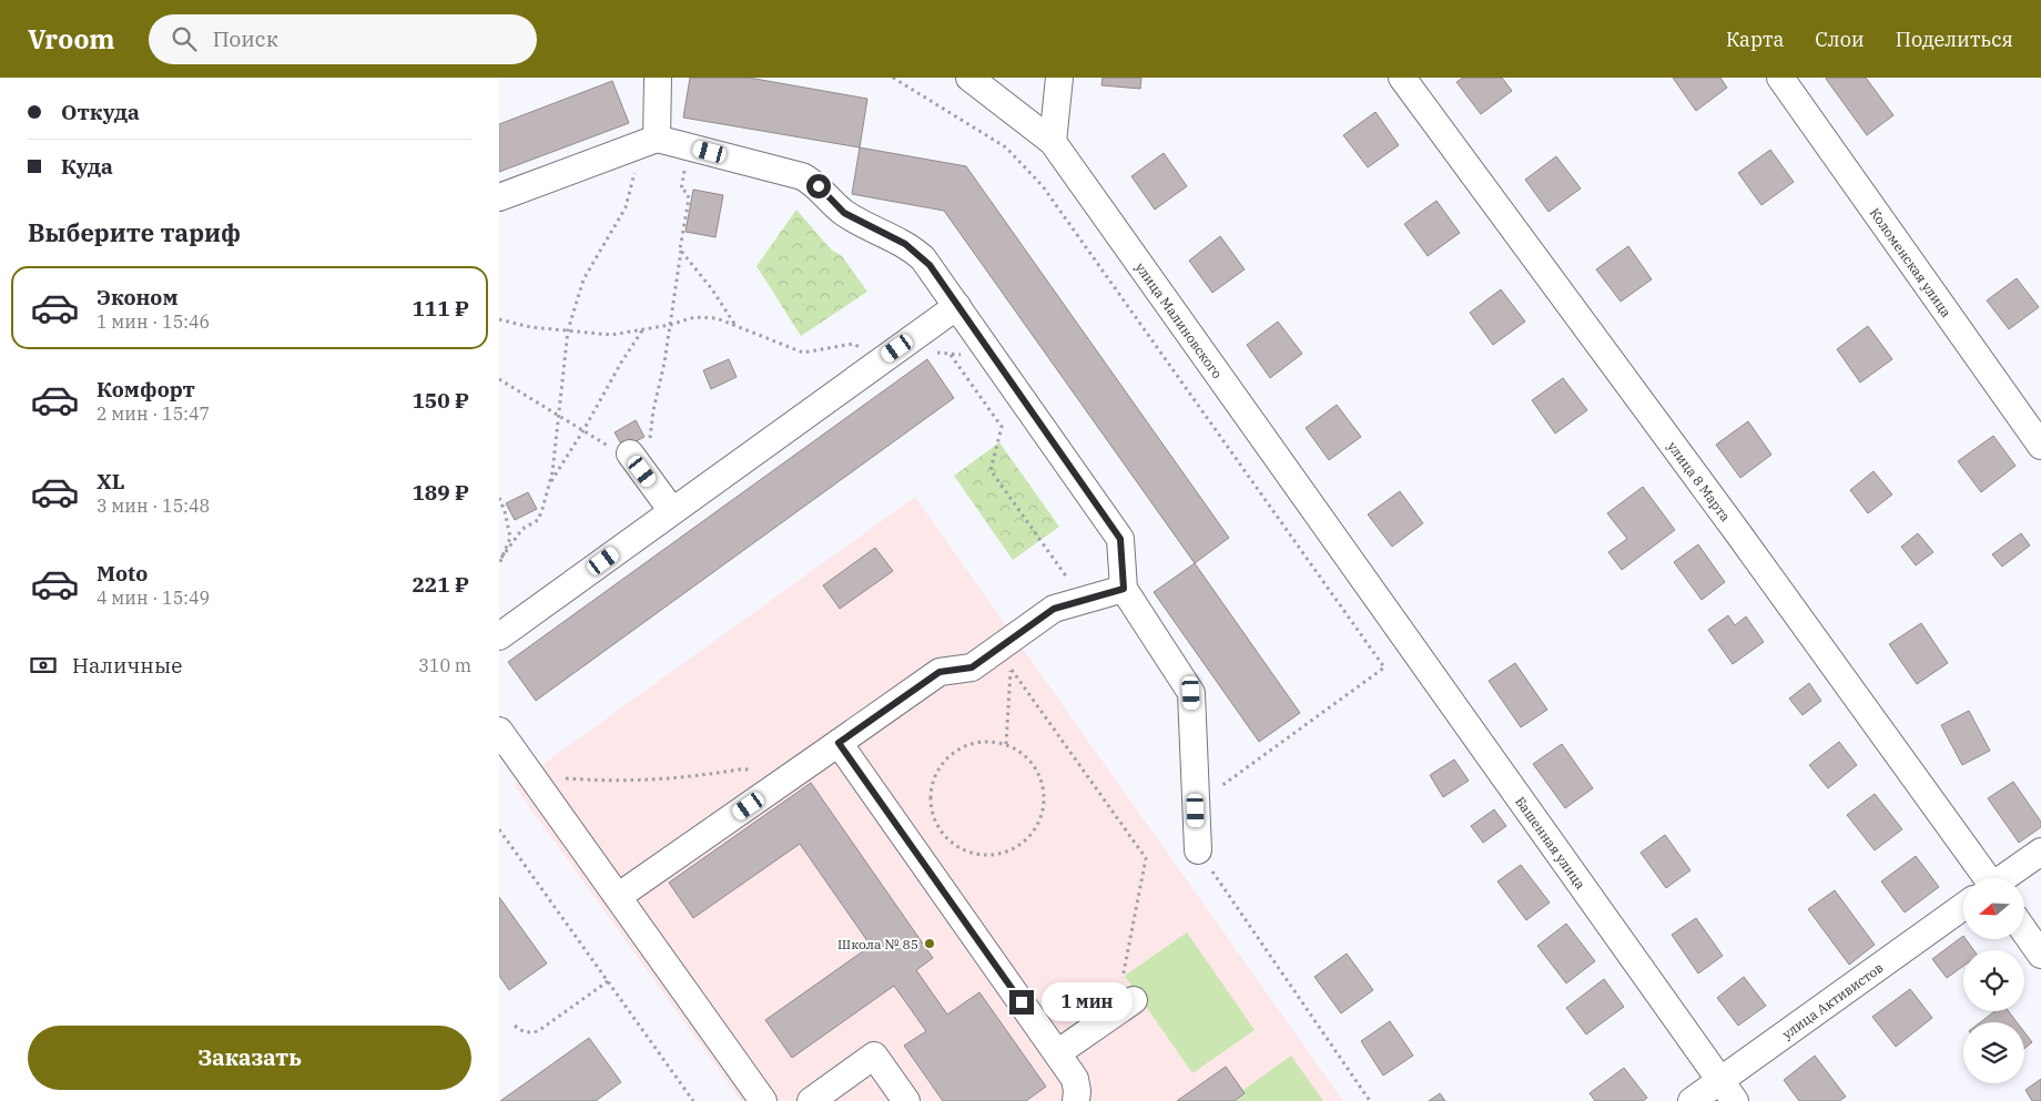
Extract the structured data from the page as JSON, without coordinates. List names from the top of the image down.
{
  "streets": {
    "street": [
      "Коломенская улица",
      "улица Малиновского",
      "улица 8 Марта",
      "Башенная улица",
      "улица Активистов"
    ]
  },
  "crossings": [
    ["улица Малиновского", "Башенная улица"],
    ["Башенная улица", "улица Активистов"]
  ],
  "places": ["Школа № 85"],
  "north": "left",
  "page": {
    "header": "Vroom",
    "search": "Поиск",
    "nav": ["Карта", "Слои", "Поделиться"],
    "banner": ["Откуда", "Куда"],
    "heading": "Выберите тариф",
    "list": [
      {
        "name": "Эконом",
        "note": "1 мин · 15:46",
        "value": "111 ₽"
      },
      {
        "name": "Комфорт",
        "note": "2 мин · 15:47",
        "value": "150 ₽"
      },
      {
        "name": "XL",
        "note": "3 мин · 15:48",
        "value": "189 ₽"
      },
      {
        "name": "Moto",
        "note": "4 мин · 15:49",
        "value": "221 ₽"
      }
    ],
    "pay": ["Наличные", "310 m"],
    "bubble": "1 мин",
    "buttons": "Заказать"
  }
}
